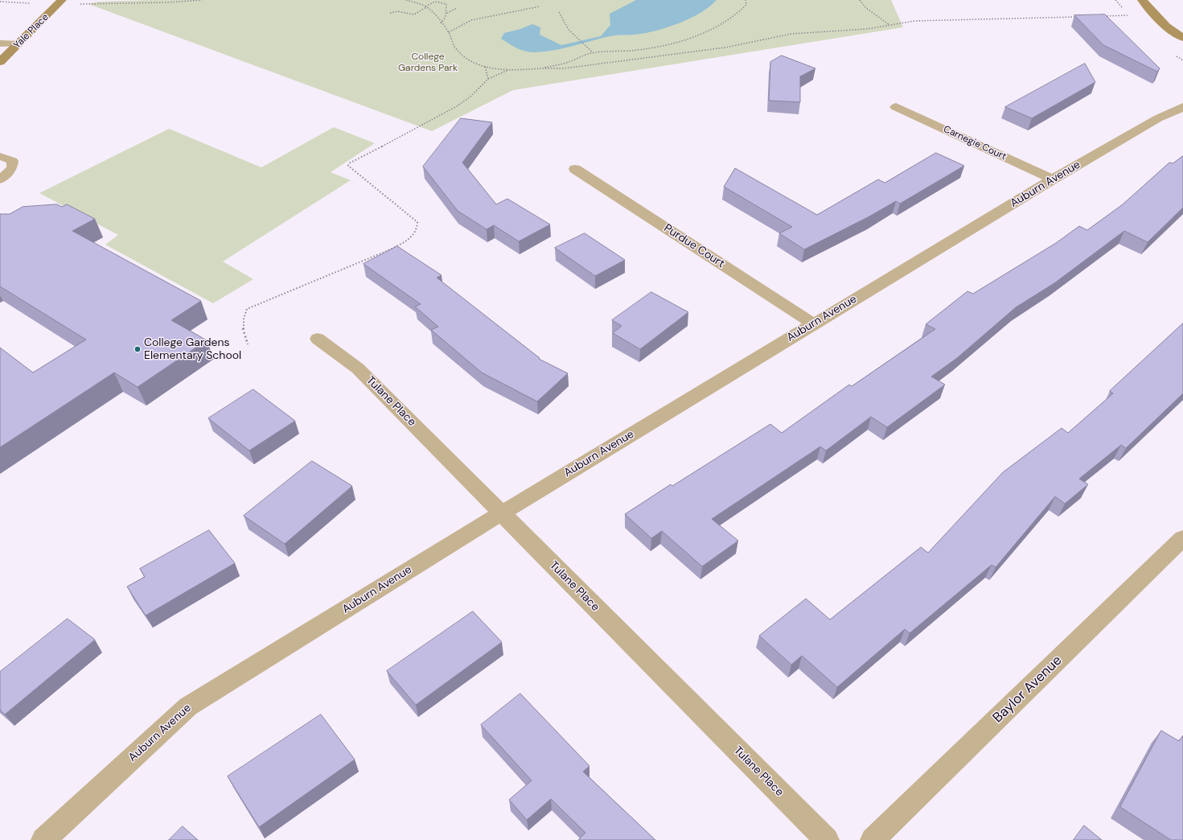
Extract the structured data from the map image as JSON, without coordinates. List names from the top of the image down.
{
  "streets": {
    "street": [
      "Yale Place",
      "Carnegie Court",
      "Auburn Avenue",
      "Purdue Court",
      "Tulane Place",
      "Baylor Avenue"
    ]
  },
  "crossings": [
    ["Carnegie Court", "Auburn Avenue"],
    ["Auburn Avenue", "Purdue Court"],
    ["Auburn Avenue", "Tulane Place"]
  ],
  "parks": ["College Gardens Park"],
  "places": ["College Gardens Elementary School"]
}
